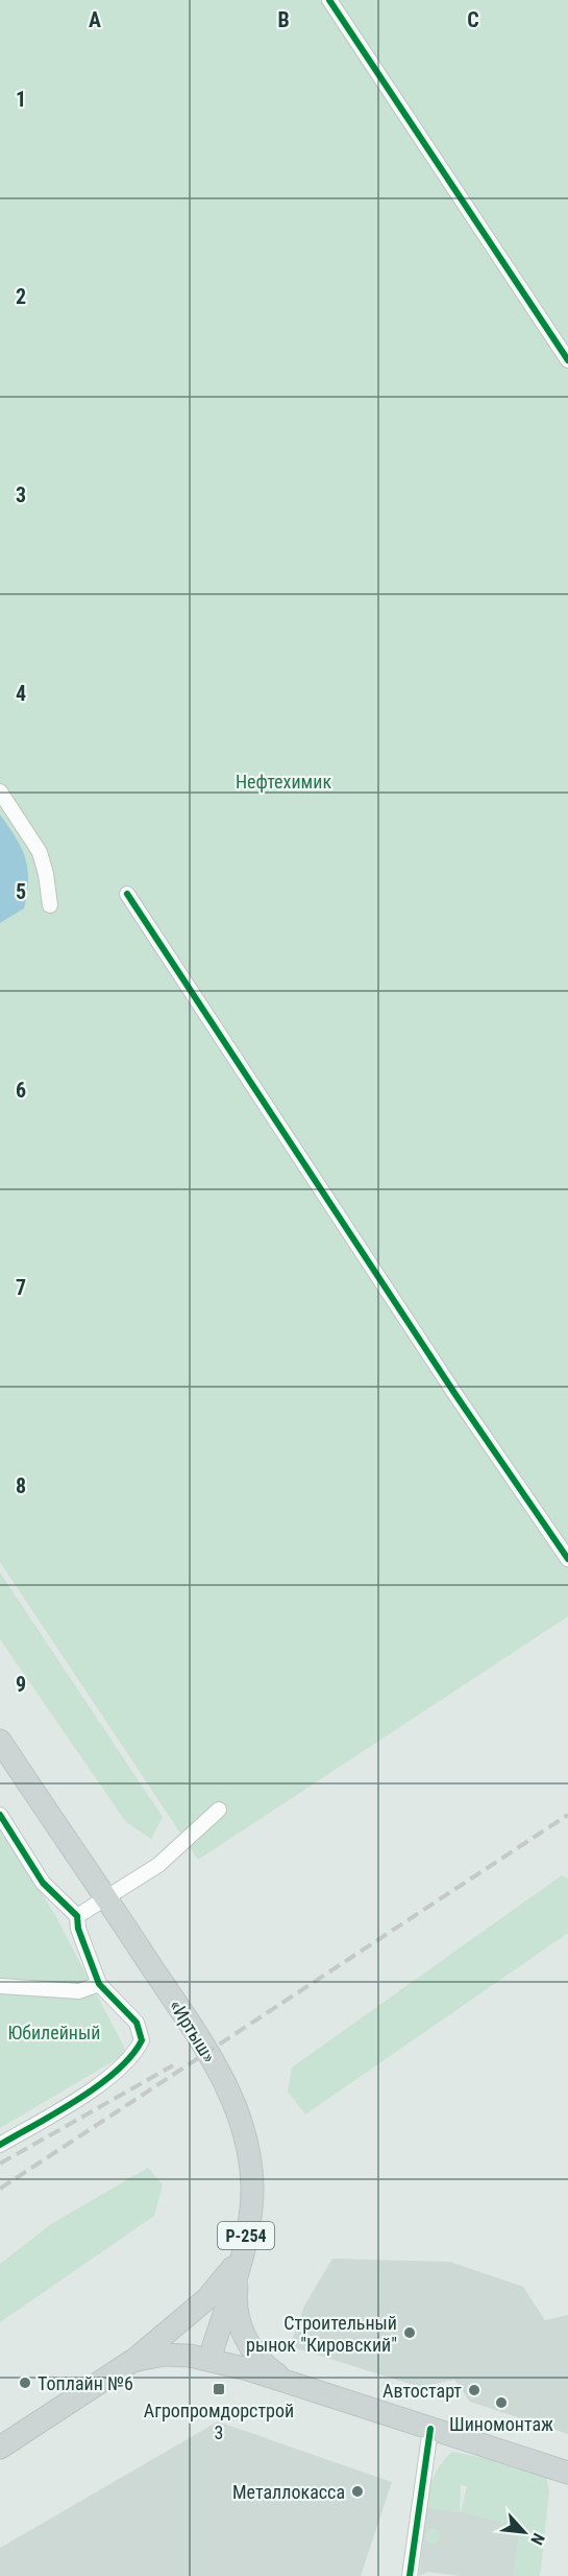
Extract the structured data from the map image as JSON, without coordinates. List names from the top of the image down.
{
  "streets": {
    "main road": ["«Иртыш»", "Р-254"]
  },
  "parks": ["Нефтехимик", "Юбилейный"],
  "places": {
    "other": [
      "Строительный рынок \"Кировский\"",
      "Топлайн №6",
      "Автостарт",
      "Шиномонтаж",
      "Металлокасса"
    ],
    "transit": ["Агропромдорстрой 3"]
  },
  "north": "bottom right",
  "grid": {
    "columns": ["A", "B", "C"],
    "rows": [
      "1",
      "2",
      "3",
      "4",
      "5",
      "6",
      "7",
      "8",
      "9"
    ]
  }
}
